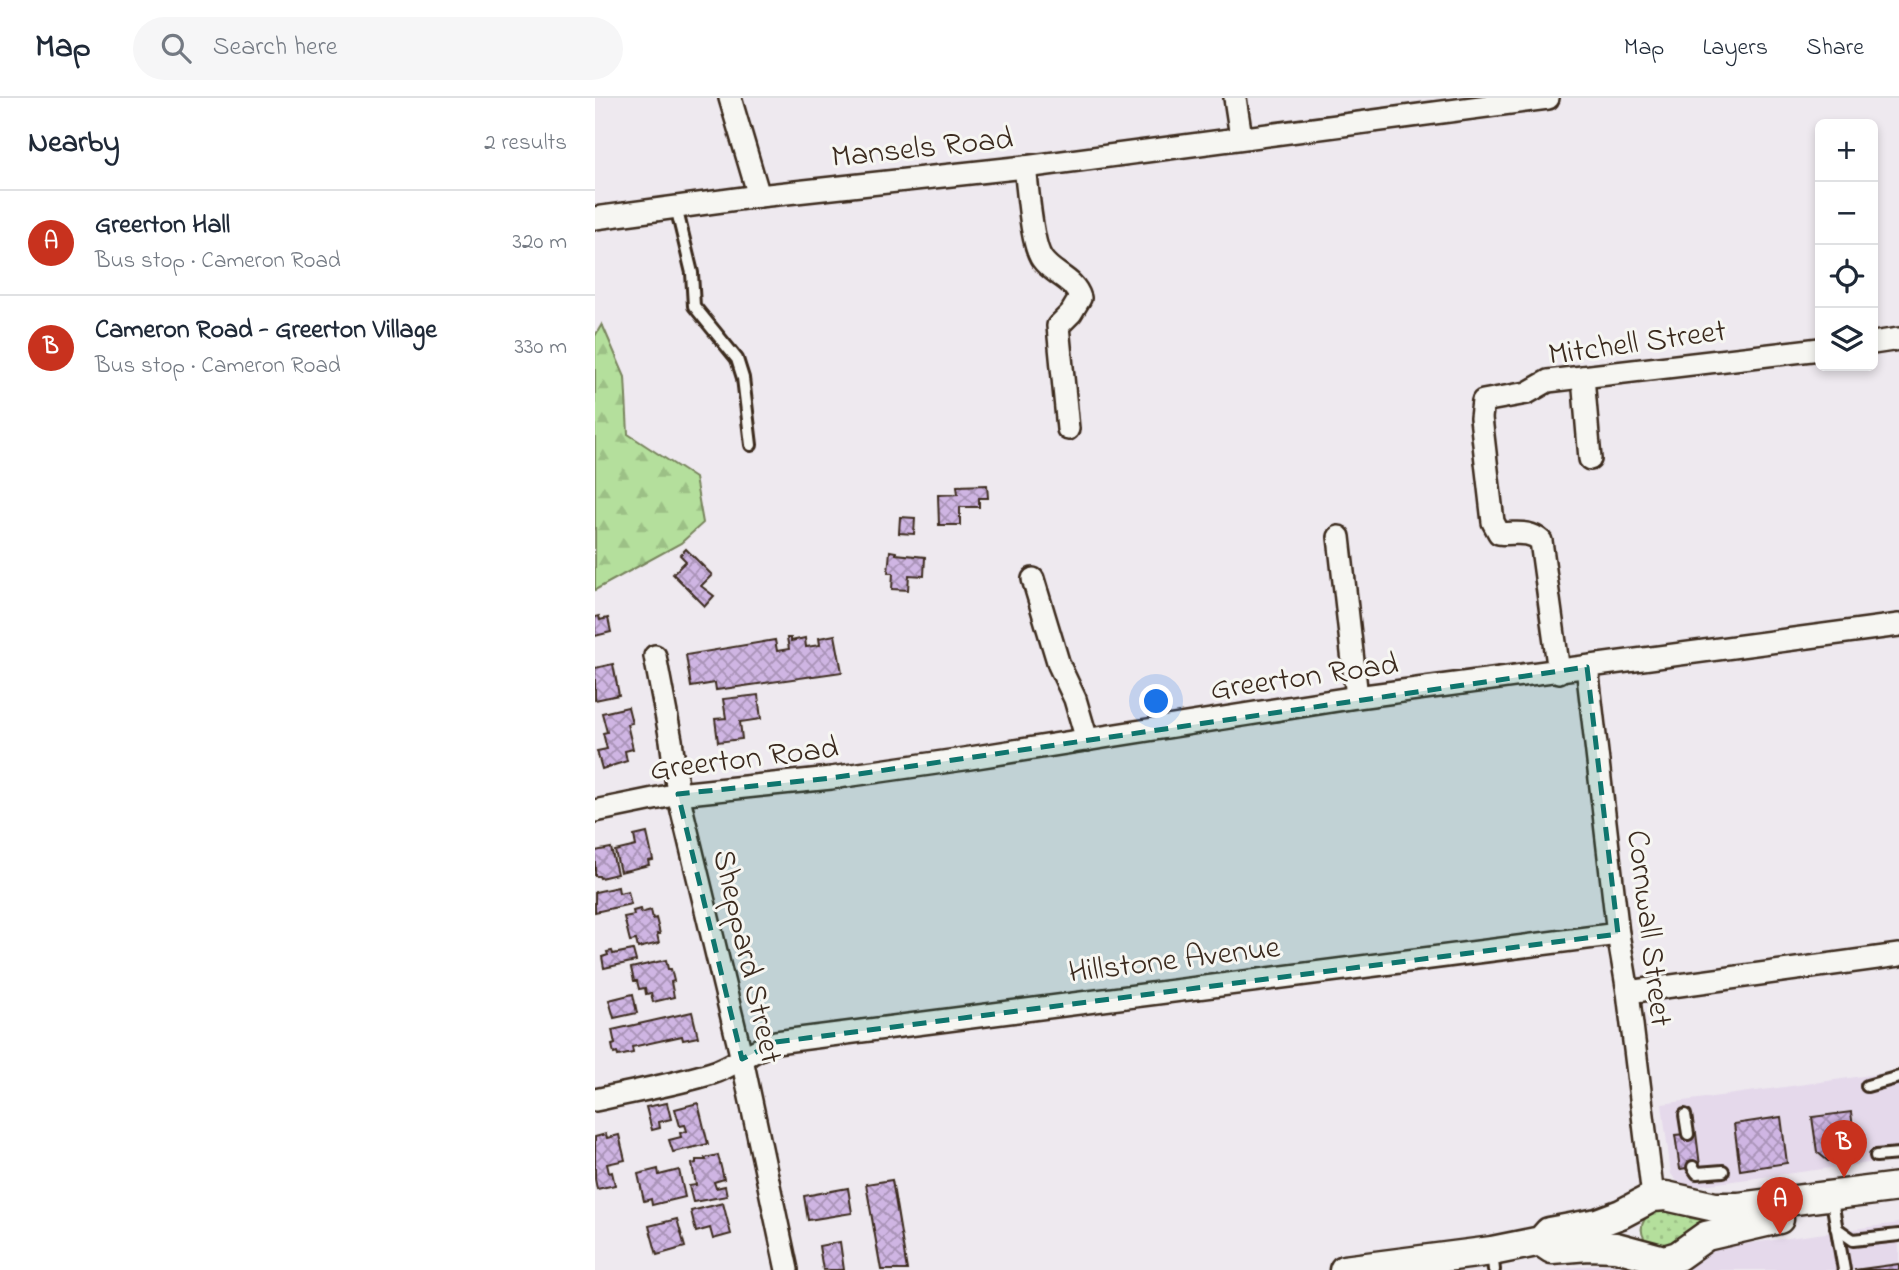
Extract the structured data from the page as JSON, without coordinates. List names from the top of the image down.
{
  "streets": {
    "street": [
      "Mansels Road",
      "Mitchell Street",
      "Greerton Road",
      "Cornwall Street",
      "Sheppard Street",
      "Hillstone Avenue"
    ]
  },
  "crossings": [
    ["Mitchell Street", "Greerton Road"],
    ["Greerton Road", "Cornwall Street"],
    ["Greerton Road", "Sheppard Street"],
    ["Cornwall Street", "Hillstone Avenue"],
    ["Sheppard Street", "Hillstone Avenue"]
  ],
  "page": {
    "header": "Map",
    "search": "Search here",
    "nav": ["Map", "Layers", "Share"],
    "heading": ["Nearby", "2 results"],
    "map_buttons": ["+", "−"],
    "list": [
      {
        "mark": "A",
        "name": "Greerton Hall",
        "note": "Bus stop · Cameron Road",
        "value": "320 m"
      },
      {
        "mark": "B",
        "name": "Cameron Road - Greerton Village",
        "note": "Bus stop · Cameron Road",
        "value": "330 m"
      }
    ],
    "pins": ["B", "A"]
  }
}
